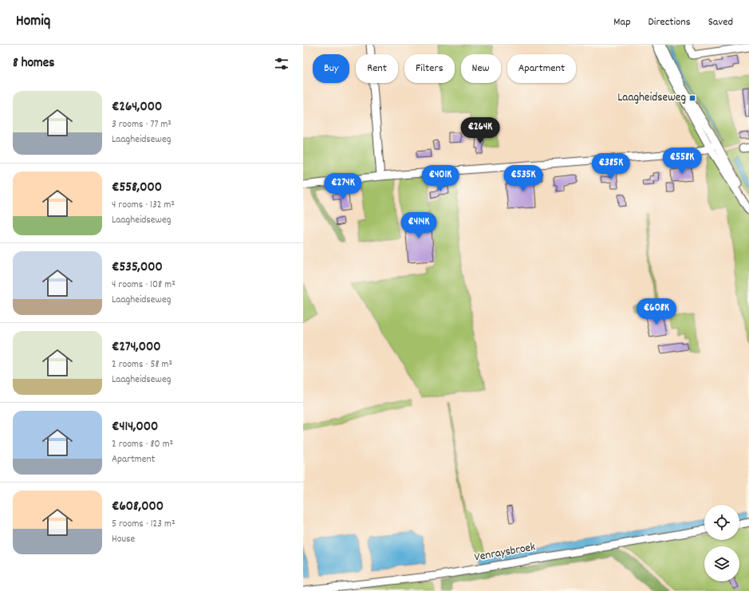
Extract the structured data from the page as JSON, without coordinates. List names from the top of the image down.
{
  "streets": {
    "street": ["Venraysbroek"]
  },
  "places": {
    "transit": ["Laagheidseweg"]
  },
  "page": {
    "header": "Homiq",
    "nav": ["Map", "Directions", "Saved"],
    "heading": "8 homes",
    "chip": [
      "Buy",
      "Rent",
      "Filters",
      "New",
      "Apartment"
    ],
    "list": [
      {
        "name": "€264,000",
        "note": "3 rooms · 77 m² · Laagheidseweg"
      },
      {
        "name": "€558,000",
        "note": "4 rooms · 132 m² · Laagheidseweg"
      },
      {
        "name": "€535,000",
        "note": "4 rooms · 108 m² · Laagheidseweg"
      },
      {
        "name": "€274,000",
        "note": "2 rooms · 58 m² · Laagheidseweg"
      },
      {
        "name": "€414,000",
        "note": "2 rooms · 80 m² · Apartment"
      },
      {
        "name": "€608,000",
        "note": "5 rooms · 123 m² · House"
      }
    ],
    "price": [
      "€264K",
      "€558K",
      "€385K",
      "€401K",
      "€535K",
      "€274K",
      "€414K",
      "€608K"
    ]
  }
}
